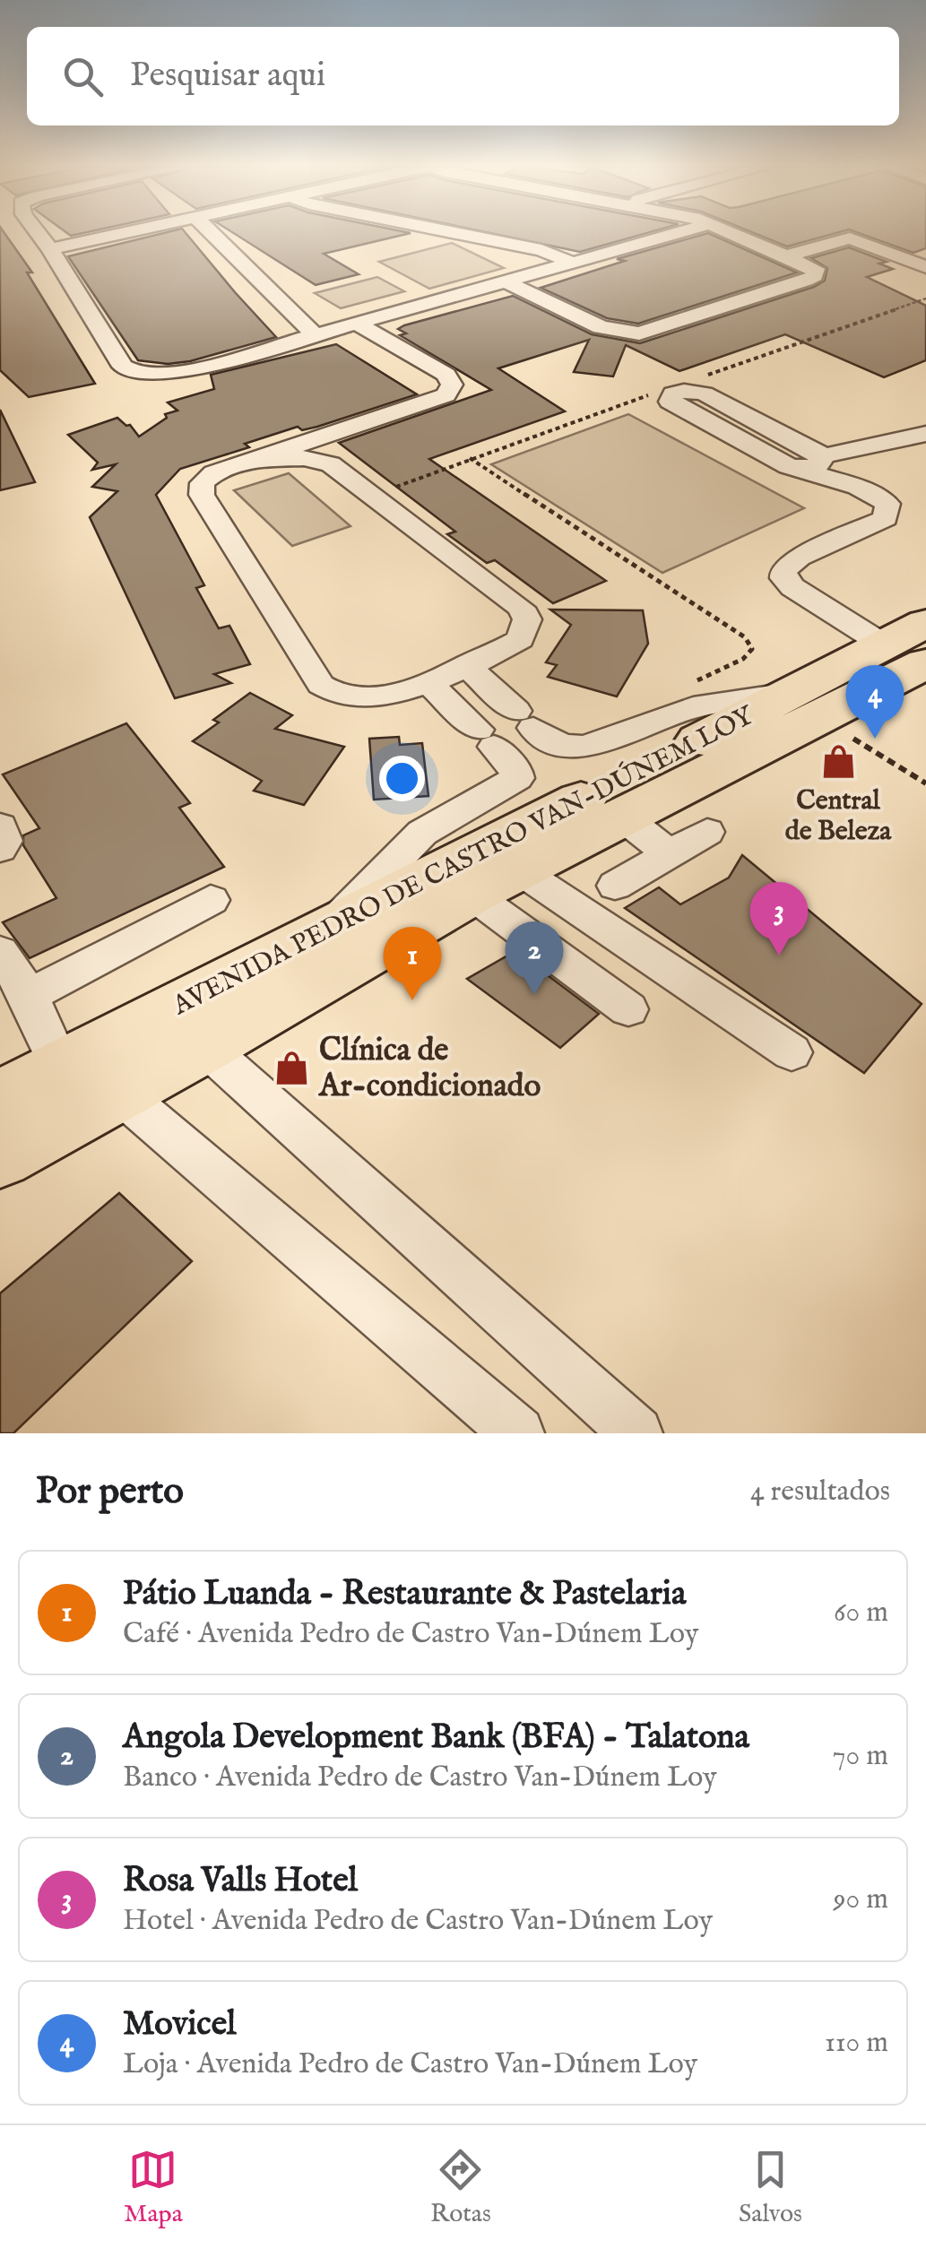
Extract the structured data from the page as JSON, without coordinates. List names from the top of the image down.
{
  "streets": {
    "highway": ["AVENIDA PEDRO DE CASTRO VAN-DÚNEM LOY"]
  },
  "places": {
    "shop": ["Central de Beleza", "Clínica de Ar-condicionado"]
  },
  "page": {
    "search": "Pesquisar aqui",
    "pins": [
      "4",
      "3",
      "2",
      "1"
    ],
    "heading": ["Por perto", "4 resultados"],
    "list": [
      {
        "mark": "1",
        "name": "Pátio Luanda - Restaurante & Pastelaria",
        "note": "Café · Avenida Pedro de Castro Van-Dúnem Loy",
        "value": "60 m"
      },
      {
        "mark": "2",
        "name": "Angola Development Bank (BFA) - Talatona",
        "note": "Banco · Avenida Pedro de Castro Van-Dúnem Loy",
        "value": "70 m"
      },
      {
        "mark": "3",
        "name": "Rosa Valls Hotel",
        "note": "Hotel · Avenida Pedro de Castro Van-Dúnem Loy",
        "value": "90 m"
      },
      {
        "mark": "4",
        "name": "Movicel",
        "note": "Loja · Avenida Pedro de Castro Van-Dúnem Loy",
        "value": "110 m"
      }
    ],
    "nav": ["Mapa", "Rotas", "Salvos"]
  }
}
